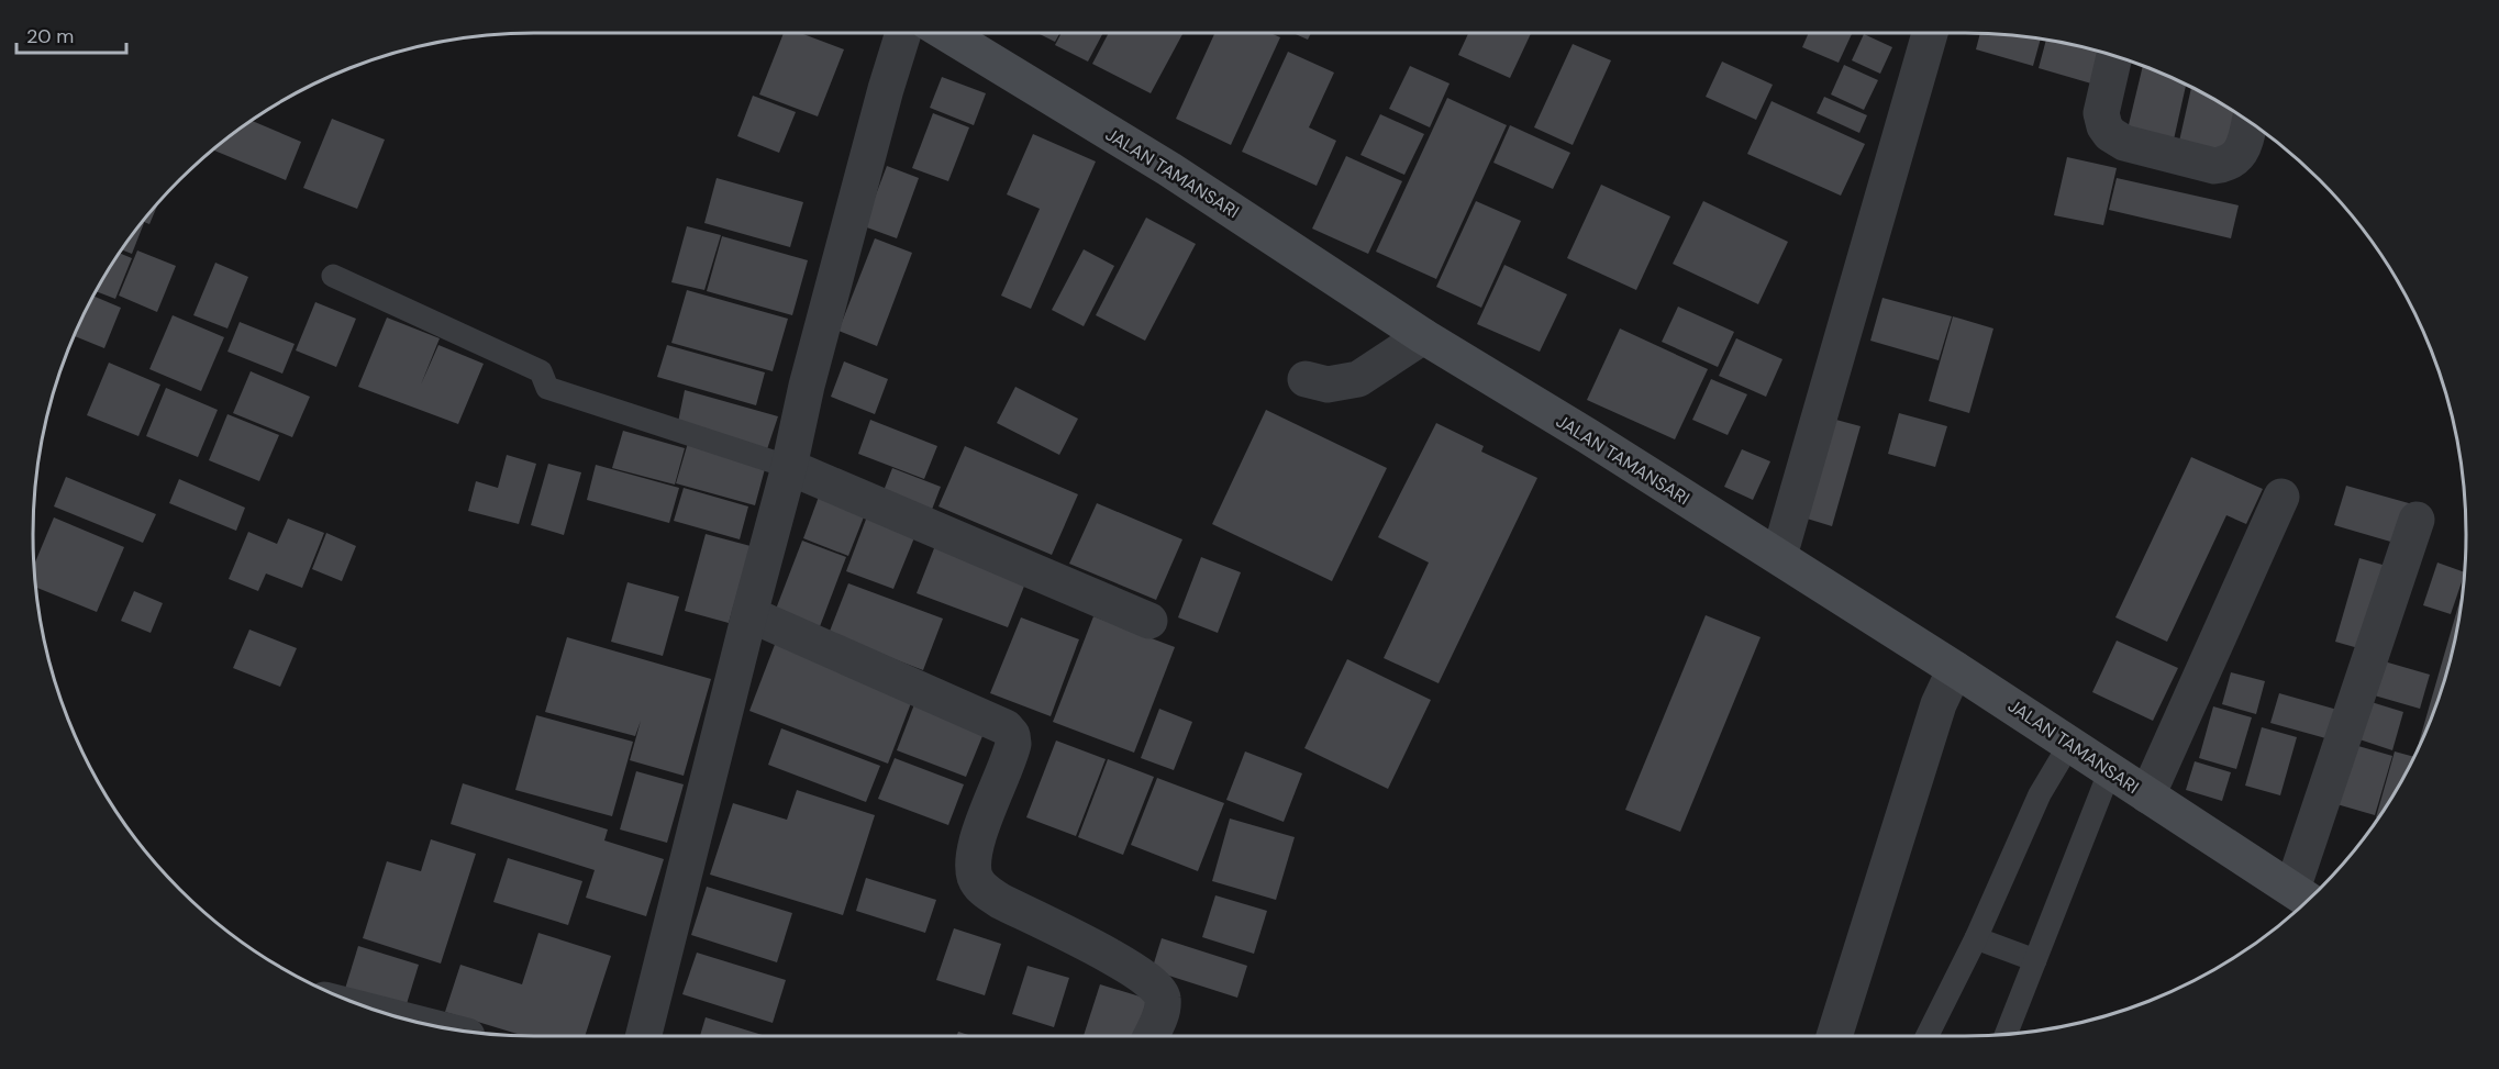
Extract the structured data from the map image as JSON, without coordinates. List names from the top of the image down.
{
  "streets": {
    "main road": ["JALAN TAMANSARI"]
  },
  "scale_bar": "20 m"
}
